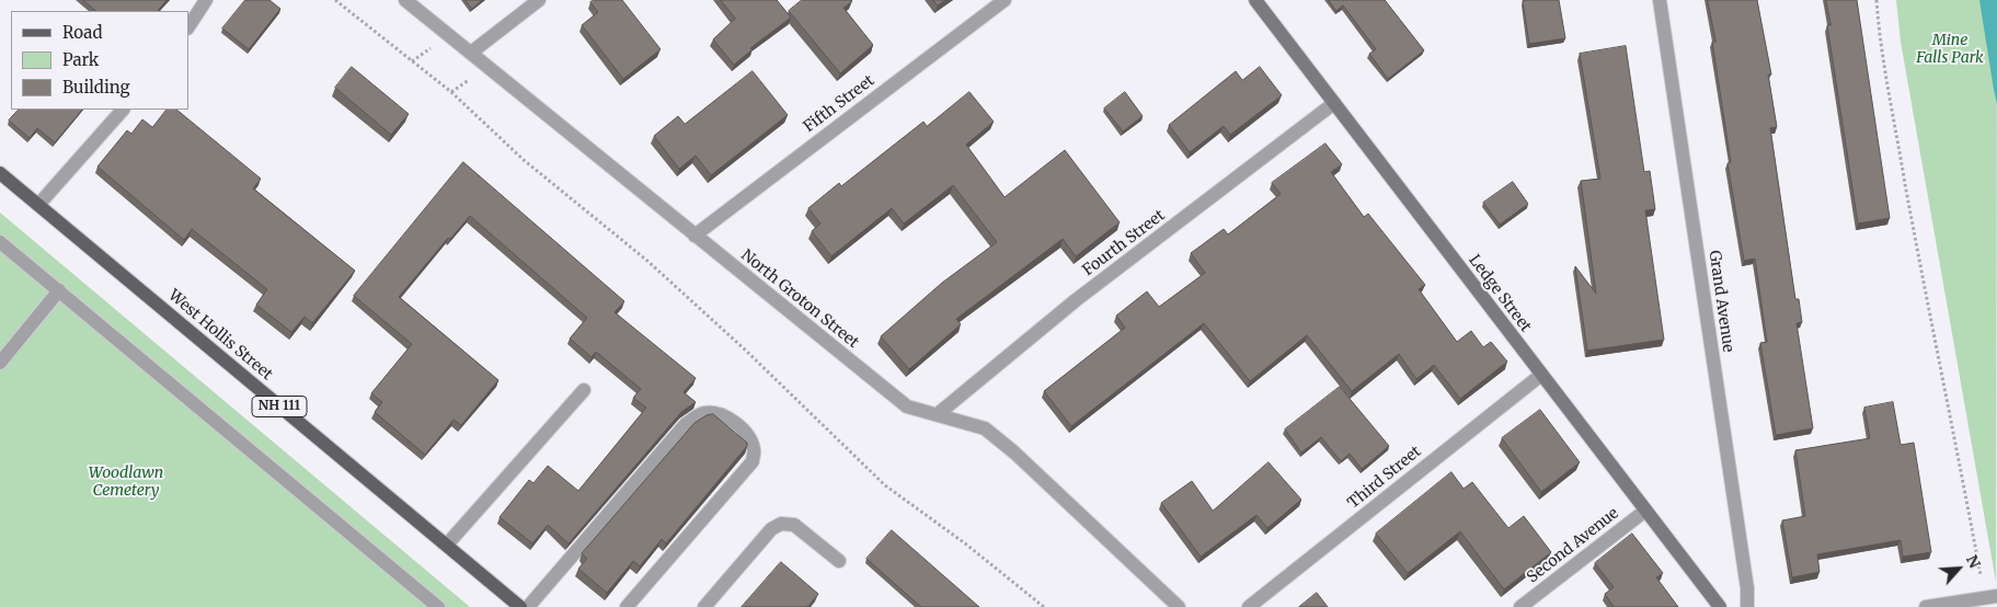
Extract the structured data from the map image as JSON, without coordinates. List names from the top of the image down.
{
  "streets": {
    "main road": ["West Hollis Street", "NH 111"],
    "street": [
      "Fifth Street",
      "Fourth Street",
      "Ledge Street",
      "North Groton Street",
      "Grand Avenue",
      "Third Street",
      "Second Avenue"
    ]
  },
  "crossings": [
    ["Fifth Street", "North Groton Street"],
    ["Fourth Street", "Ledge Street"],
    ["Fourth Street", "North Groton Street"],
    ["Ledge Street", "Third Street"],
    ["Ledge Street", "Second Avenue"]
  ],
  "parks": ["Mine Falls Park", "Woodlawn Cemetery"],
  "legend": ["Road", "Park", "Building"],
  "north": "top right"
}
